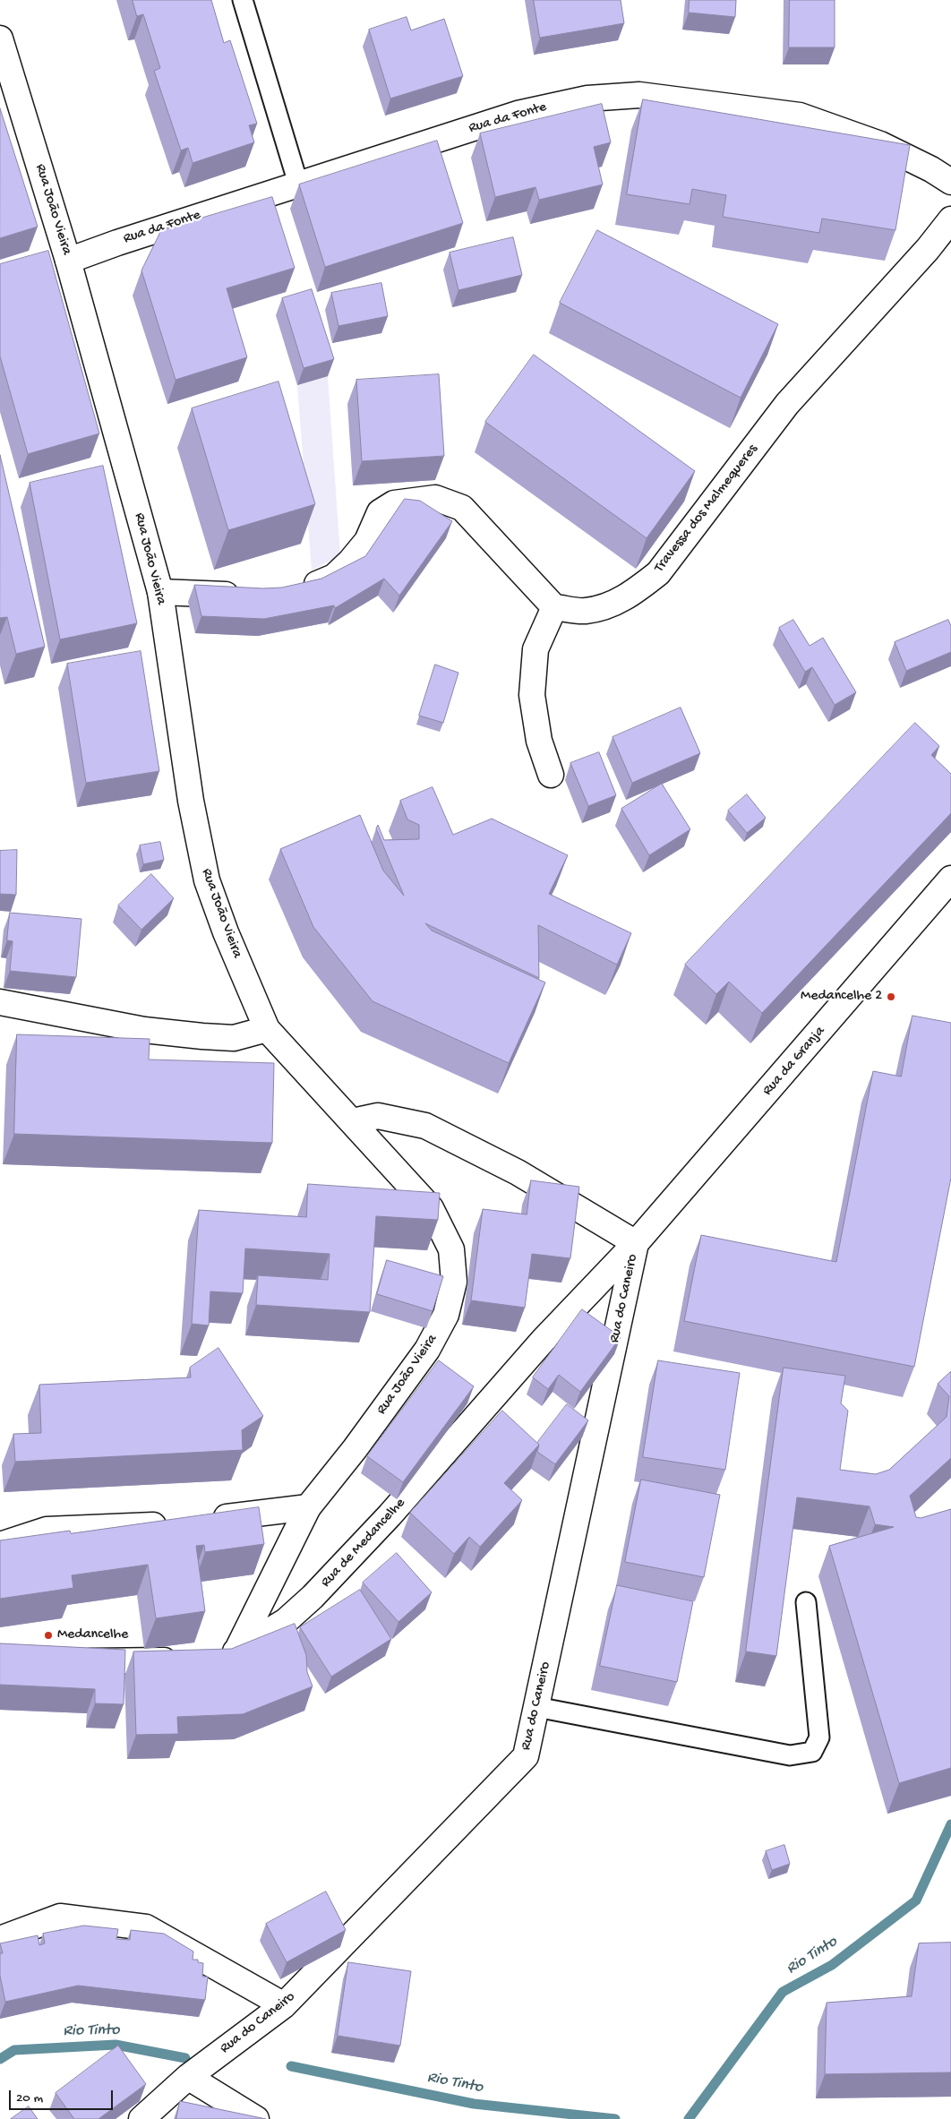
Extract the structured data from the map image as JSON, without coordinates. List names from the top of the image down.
{
  "streets": {
    "street": [
      "Rua da Fonte",
      "Rua João Vieira",
      "Travessa dos Malmequeres",
      "Rua da Granja",
      "Rua do Caneiro",
      "Rua de Medancelhe"
    ]
  },
  "crossings": [
    ["Rua da Fonte", "Rua João Vieira"],
    ["Rua João Vieira", "Rua de Medancelhe"],
    ["Rua da Granja", "Rua do Caneiro"],
    ["Rua da Granja", "Rua de Medancelhe"],
    ["Rua do Caneiro", "Rua de Medancelhe"]
  ],
  "water": ["Rio Tinto"],
  "places": ["Medancelhe 2", "Medancelhe"],
  "scale_bar": "20 m"
}
